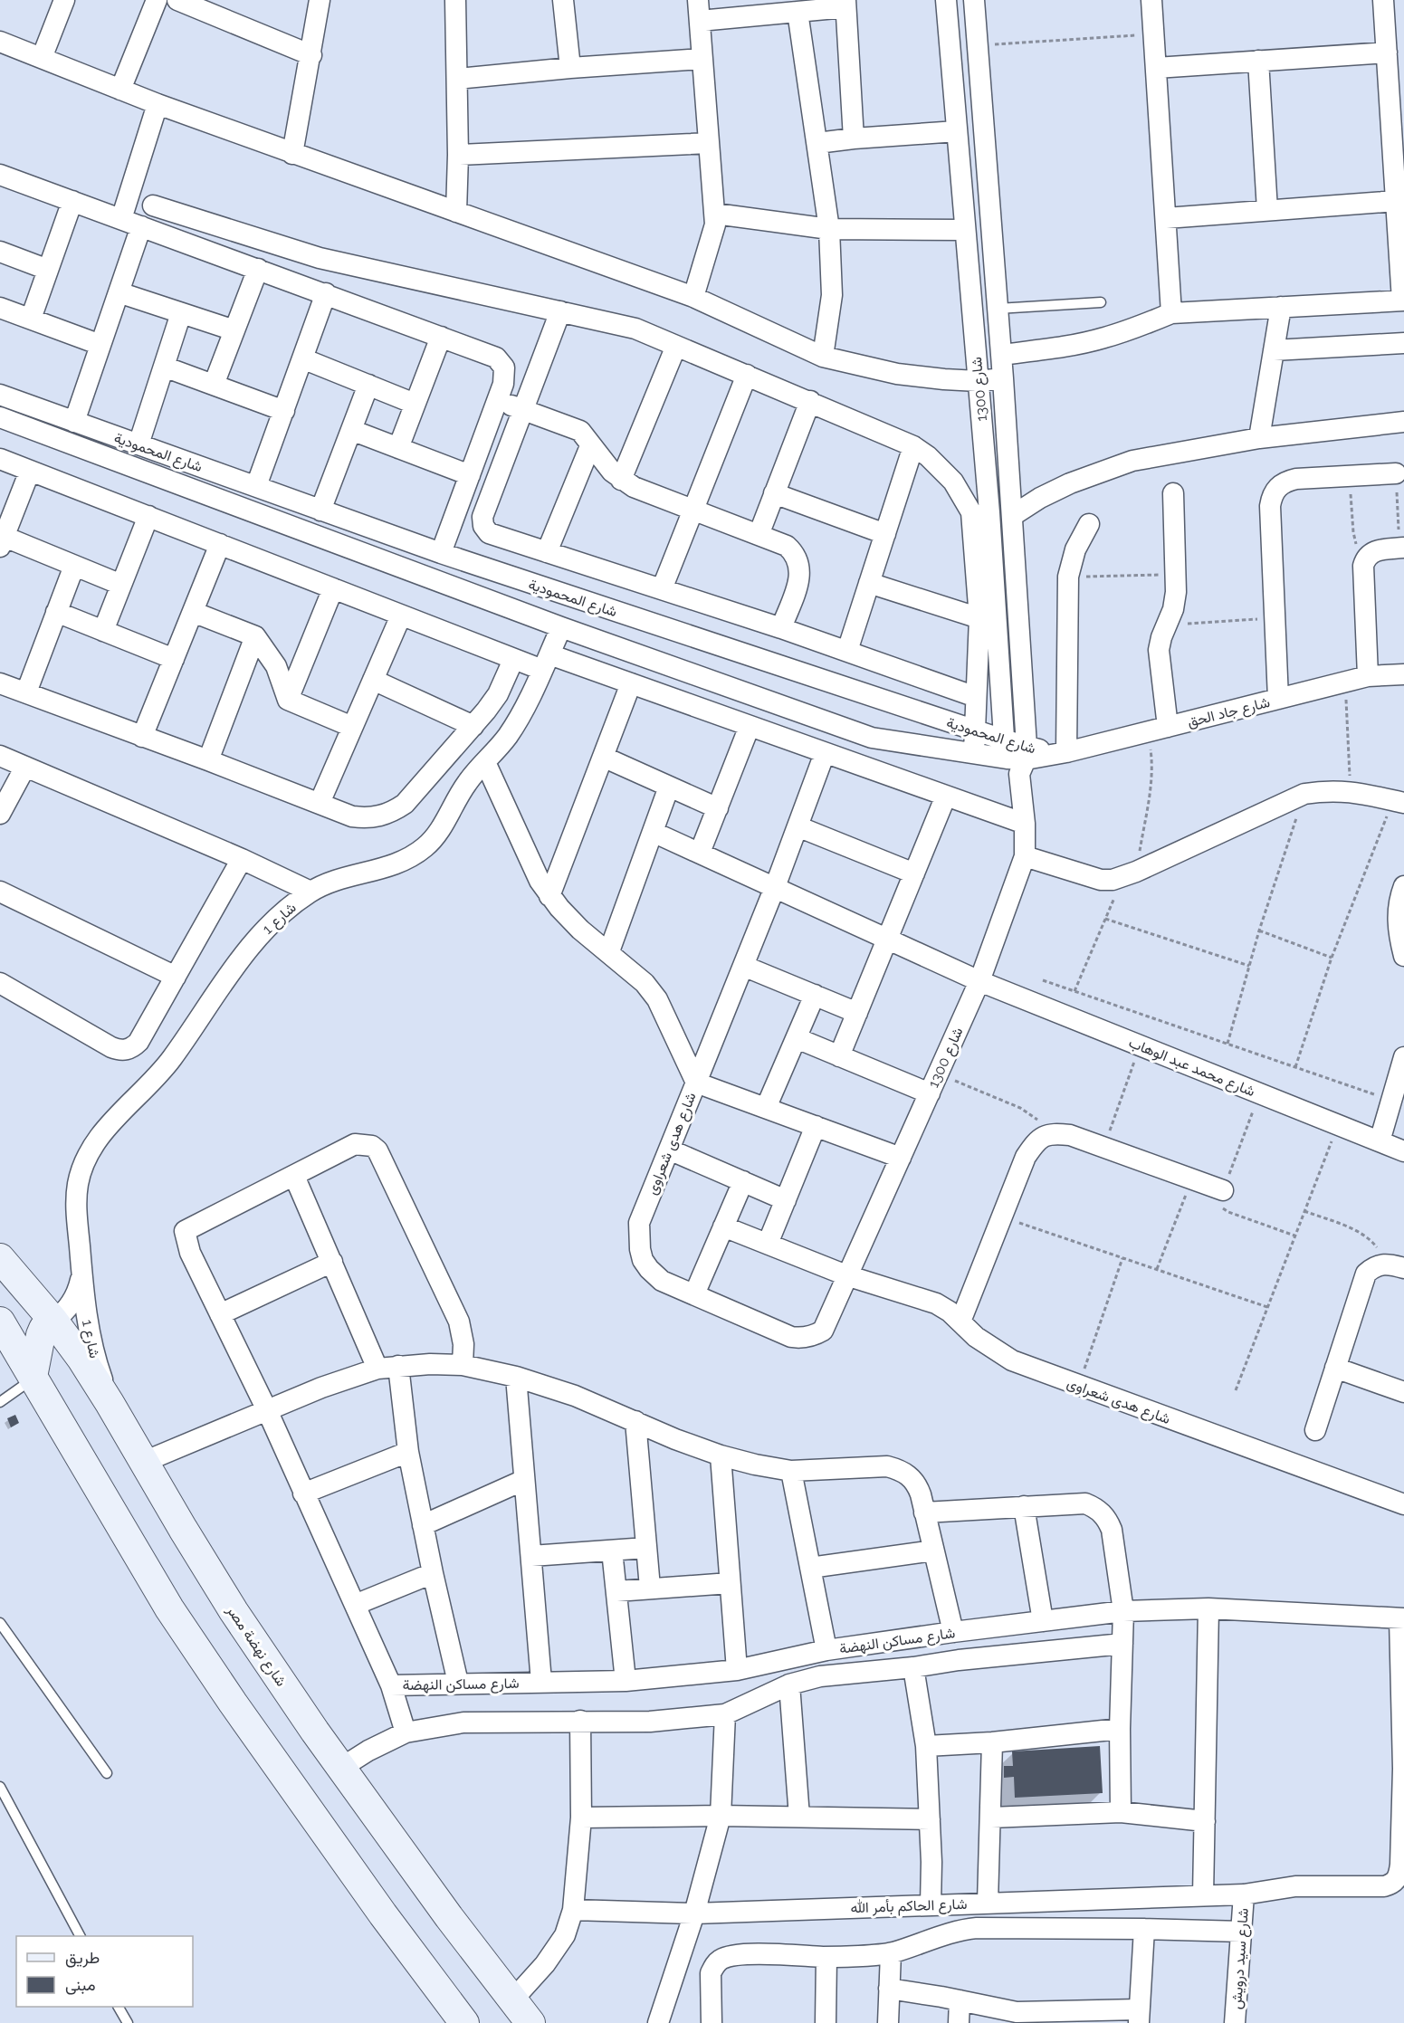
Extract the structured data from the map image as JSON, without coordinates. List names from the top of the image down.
{
  "streets": {
    "street": [
      "شارع 1300",
      "شارع المحمودية",
      "شارع جاد الحق",
      "شارع 1",
      "شارع محمد عبد الوهاب",
      "شارع هدى شعراوى",
      "شارع مساكن النهضة",
      "شارع نهضة مصر",
      "شارع الحاكم بأمر الله",
      "شارع سيد درويش"
    ]
  },
  "crossings": [
    ["شارع 1300", "شارع المحمودية"],
    ["شارع 1300", "شارع محمد عبد الوهاب"],
    ["شارع 1300", "شارع هدى شعراوى"],
    ["شارع المحمودية", "شارع جاد الحق"],
    ["شارع المحمودية", "شارع 1"],
    ["شارع 1", "شارع هدى شعراوى"],
    ["شارع 1", "شارع نهضة مصر"],
    ["شارع مساكن النهضة", "شارع نهضة مصر"],
    ["شارع الحاكم بأمر الله", "شارع سيد درويش"]
  ],
  "legend": ["طريق", "مبنى"]
}
